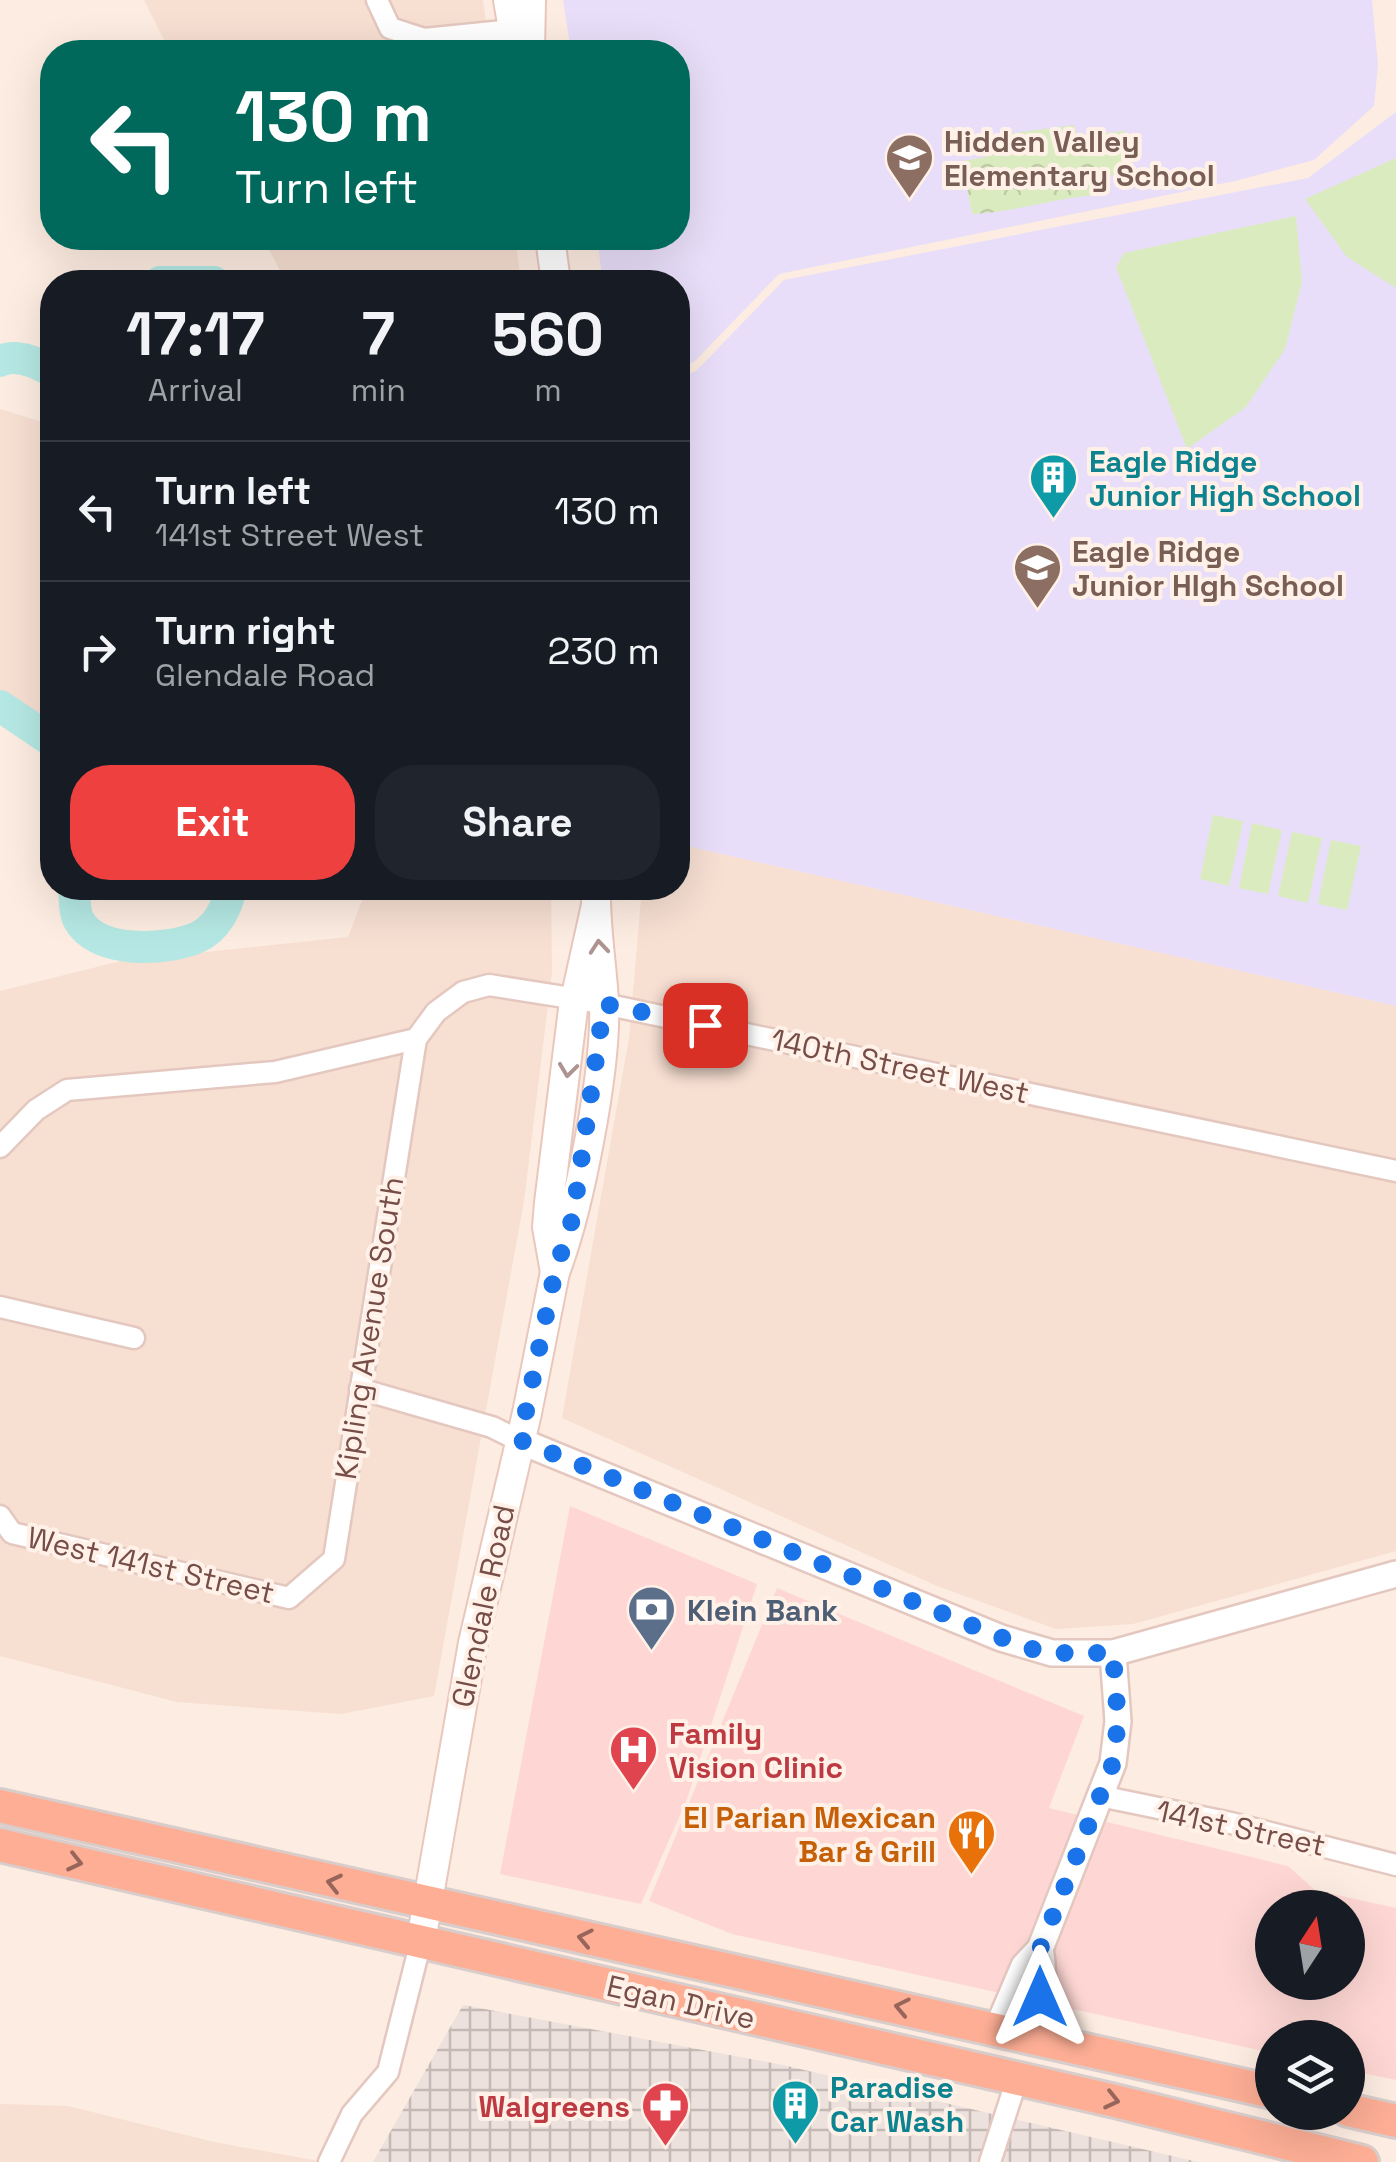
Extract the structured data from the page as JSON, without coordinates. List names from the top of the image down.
{
  "streets": {
    "highway": ["Egan Drive"],
    "main road": ["Glendale Road"],
    "street": [
      "140th Street West",
      "Kipling Avenue South",
      "West 141st Street",
      "141st Street"
    ]
  },
  "crossings": [
    ["140th Street West", "Kipling Avenue South"],
    ["140th Street West", "Glendale Road"],
    ["Kipling Avenue South", "West 141st Street"],
    ["Glendale Road", "Egan Drive"]
  ],
  "places": {
    "school or university": ["Hidden Valley Elementary School", "Eagle Ridge Junior HIgh School"],
    "building": ["Eagle Ridge Junior High School", "Paradise Car Wash"],
    "bank": ["Klein Bank"],
    "hospital": ["Family Vision Clinic"],
    "restaurant": ["El Parian Mexican Bar & Grill"],
    "pharmacy": ["Walgreens"]
  },
  "north": "top",
  "page": {
    "turn": ["130 m", "Turn left"],
    "eta": [
      "17:17",
      "Arrival",
      "7",
      "min",
      "560",
      "m"
    ],
    "list": [
      {
        "name": "Turn left",
        "note": "141st Street West",
        "value": "130 m"
      },
      {
        "name": "Turn right",
        "note": "Glendale Road",
        "value": "230 m"
      }
    ],
    "buttons": ["Exit", "Share"]
  }
}
